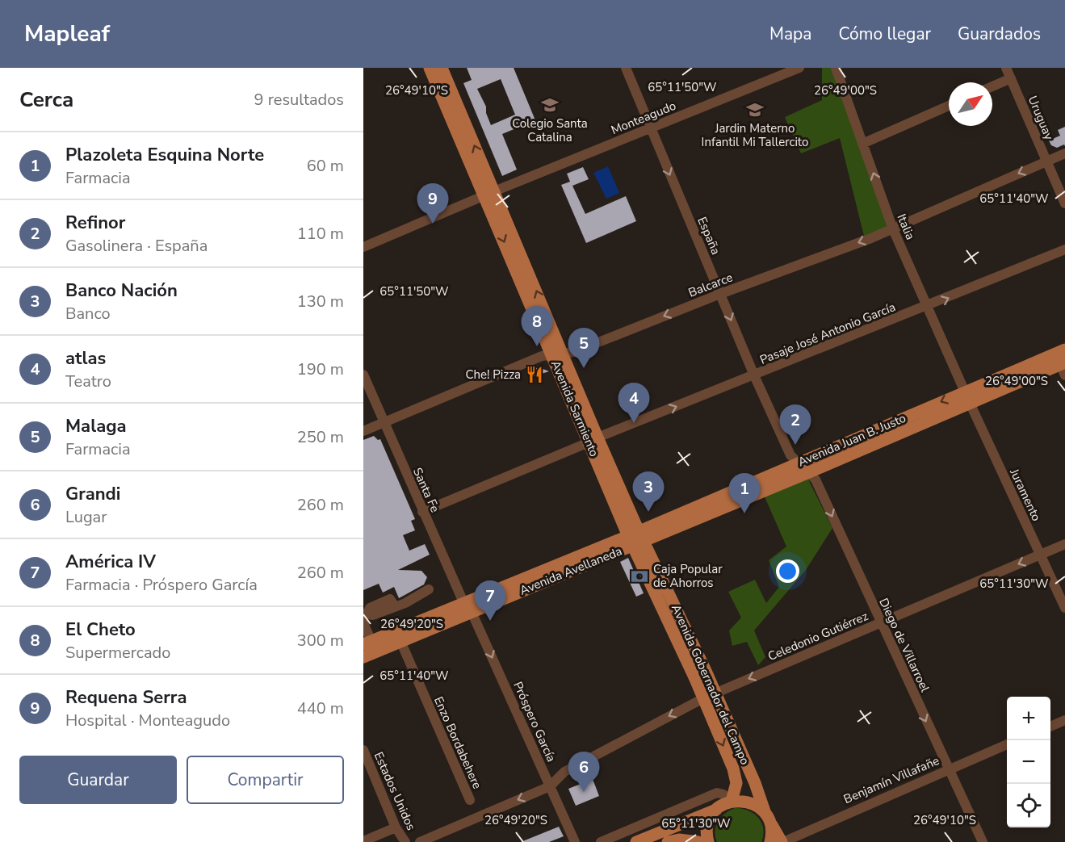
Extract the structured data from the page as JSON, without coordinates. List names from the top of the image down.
{
  "streets": {
    "main road": [
      "Avenida Sarmiento",
      "Avenida Juan B. Justo",
      "Avenida Avellaneda",
      "Avenida Gobernador del Campo"
    ],
    "street": [
      "Monteagudo",
      "Uruguay",
      "Italia",
      "España",
      "Balcarce",
      "Pasaje José Antonio García",
      "Santa Fe",
      "Juramento",
      "Celedonio Gutiérrez",
      "Diego de Villarroel",
      "Próspero García",
      "Enzo Bordabehere",
      "Benjamín Villafañe",
      "Estados Unidos"
    ]
  },
  "crossings": [
    ["Monteagudo", "España"],
    ["Monteagudo", "Avenida Sarmiento"],
    ["Uruguay", "Balcarce"],
    ["Italia", "Balcarce"],
    ["Italia", "Pasaje José Antonio García"],
    ["Italia", "Avenida Juan B. Justo"],
    ["Italia", "Juramento"],
    ["España", "Balcarce"],
    ["España", "Pasaje José Antonio García"],
    ["España", "Avenida Juan B. Justo"],
    ["España", "Diego de Villarroel"],
    ["Balcarce", "Avenida Sarmiento"],
    ["Balcarce", "Santa Fe"],
    ["Pasaje José Antonio García", "Avenida Sarmiento"],
    ["Pasaje José Antonio García", "Santa Fe"],
    ["Avenida Sarmiento", "Avenida Juan B. Justo"],
    ["Avenida Sarmiento", "Avenida Avellaneda"],
    ["Avenida Sarmiento", "Avenida Gobernador del Campo"],
    ["Avenida Juan B. Justo", "Juramento"],
    ["Avenida Juan B. Justo", "Avenida Avellaneda"],
    ["Avenida Juan B. Justo", "Diego de Villarroel"],
    ["Avenida Juan B. Justo", "Avenida Gobernador del Campo"],
    ["Santa Fe", "Avenida Avellaneda"],
    ["Santa Fe", "Próspero García"],
    ["Juramento", "Celedonio Gutiérrez"],
    ["Avenida Avellaneda", "Avenida Gobernador del Campo"],
    ["Avenida Avellaneda", "Próspero García"],
    ["Avenida Avellaneda", "Enzo Bordabehere"],
    ["Celedonio Gutiérrez", "Diego de Villarroel"],
    ["Celedonio Gutiérrez", "Avenida Gobernador del Campo"],
    ["Celedonio Gutiérrez", "Próspero García"],
    ["Diego de Villarroel", "Benjamín Villafañe"],
    ["Avenida Gobernador del Campo", "Benjamín Villafañe"]
  ],
  "one_way": [
    "España",
    "Balcarce",
    "Pasaje José Antonio García",
    "Celedonio Gutiérrez",
    "Diego de Villarroel",
    "Próspero García"
  ],
  "places": {
    "school or university": ["Colegio Santa Catalina", "Jardin Materno Infantil Mi Tallercito"],
    "restaurant": ["Che! Pizza"],
    "bank": ["Caja Popular de Ahorros"]
  },
  "north": "top right",
  "page": {
    "header": "Mapleaf",
    "nav": ["Mapa", "Cómo llegar", "Guardados"],
    "heading": ["Cerca", "9 resultados"],
    "list": [
      {
        "mark": "1",
        "name": "Plazoleta Esquina Norte",
        "note": "Farmacia",
        "value": "60 m"
      },
      {
        "mark": "2",
        "name": "Refinor",
        "note": "Gasolinera · España",
        "value": "110 m"
      },
      {
        "mark": "3",
        "name": "Banco Nación",
        "note": "Banco",
        "value": "130 m"
      },
      {
        "mark": "4",
        "name": "atlas",
        "note": "Teatro",
        "value": "190 m"
      },
      {
        "mark": "5",
        "name": "Malaga",
        "note": "Farmacia",
        "value": "250 m"
      },
      {
        "mark": "6",
        "name": "Grandi",
        "note": "Lugar",
        "value": "260 m"
      },
      {
        "mark": "7",
        "name": "América IV",
        "note": "Farmacia · Próspero García",
        "value": "260 m"
      },
      {
        "mark": "8",
        "name": "El Cheto",
        "note": "Supermercado",
        "value": "300 m"
      },
      {
        "mark": "9",
        "name": "Requena Serra",
        "note": "Hospital · Monteagudo",
        "value": "440 m"
      }
    ],
    "pins": [
      "9",
      "8",
      "5",
      "4",
      "2",
      "3",
      "1",
      "7",
      "6"
    ],
    "map_buttons": ["+", "−"],
    "buttons": ["Guardar", "Compartir"]
  },
  "coordinates": [
    "65°11'50\"W",
    "26°49'10\"S",
    "26°49'00\"S",
    "65°11'40\"W",
    "65°11'30\"W",
    "26°49'20\"S"
  ]
}
